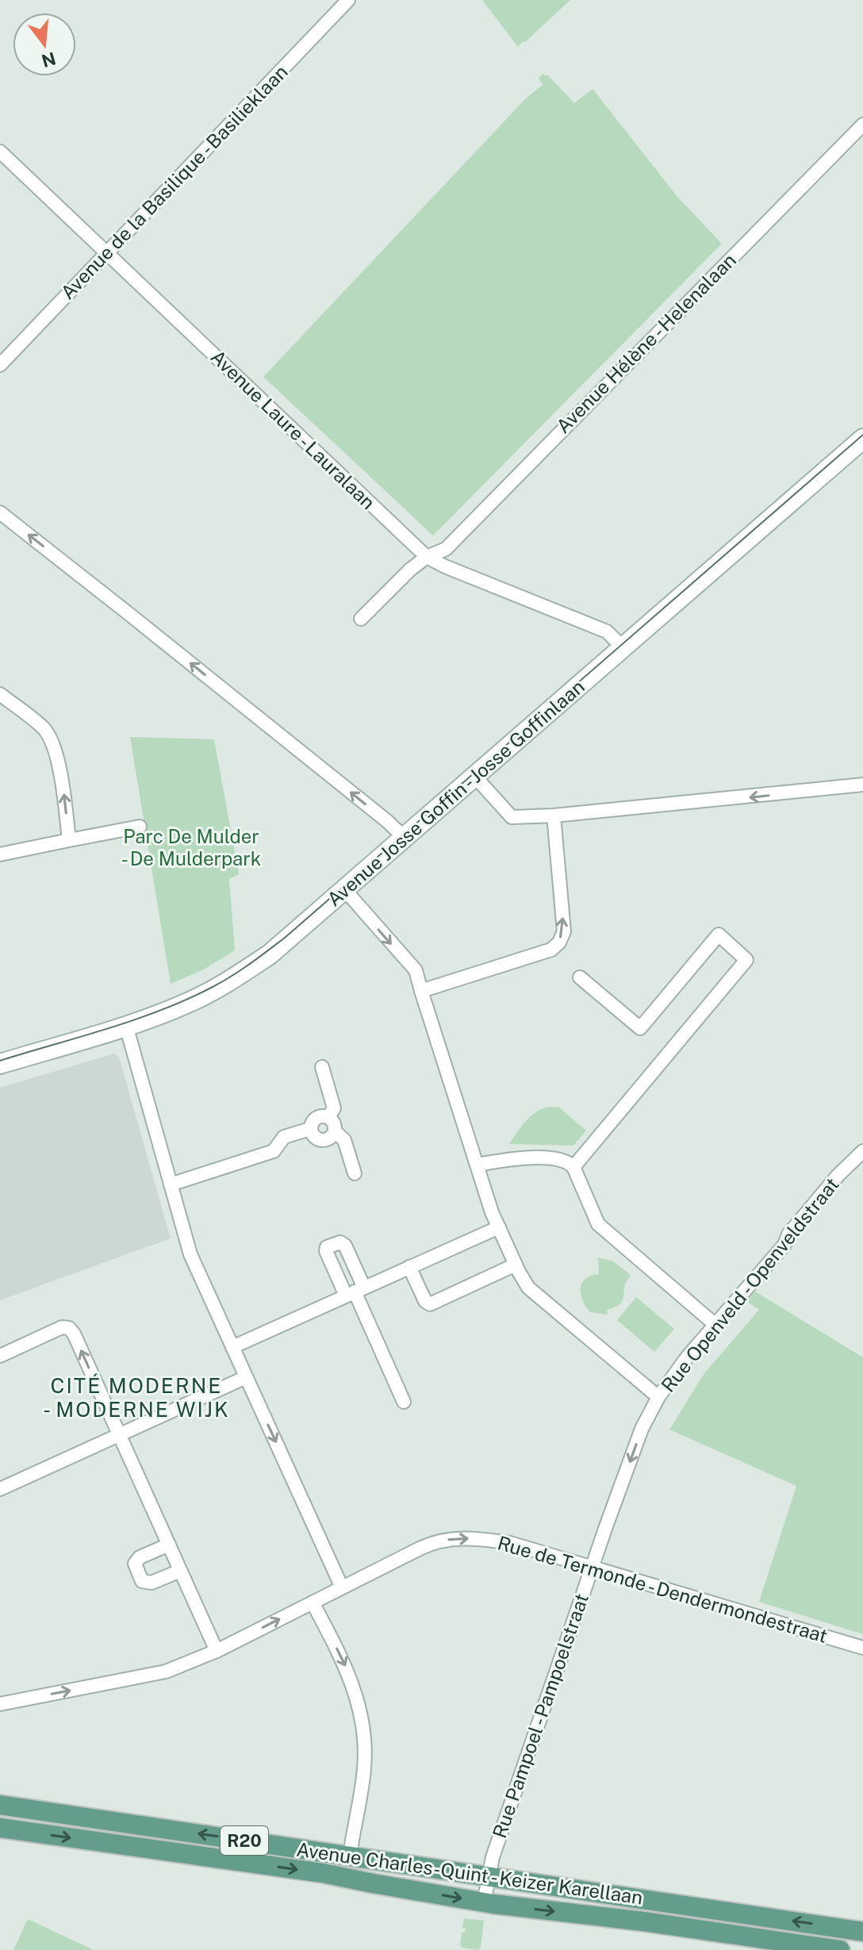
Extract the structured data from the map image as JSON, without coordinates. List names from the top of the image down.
{
  "streets": {
    "main road": ["Avenue Josse Goffin - Josse Goffinlaan", "R20", "Avenue Charles-Quint - Keizer Karellaan"],
    "street": [
      "Avenue de la Basilique - Basilieklaan",
      "Avenue Hélène - Helenalaan",
      "Avenue Laure - Lauralaan",
      "Rue Openveld - Openveldstraat",
      "Rue de Termonde - Dendermondestraat",
      "Rue Pampoel - Pampoelstraat"
    ]
  },
  "crossings": [
    ["Avenue de la Basilique - Basilieklaan", "Avenue Laure - Lauralaan"],
    ["Avenue Hélène - Helenalaan", "Avenue Laure - Lauralaan"],
    ["Avenue Laure - Lauralaan", "Avenue Josse Goffin - Josse Goffinlaan"],
    ["Rue Openveld - Openveldstraat", "Rue de Termonde - Dendermondestraat"],
    ["Rue Openveld - Openveldstraat", "Rue Pampoel - Pampoelstraat"],
    ["Rue de Termonde - Dendermondestraat", "Rue Pampoel - Pampoelstraat"],
    ["Rue Pampoel - Pampoelstraat", "Avenue Charles-Quint - Keizer Karellaan"]
  ],
  "one_way": ["Rue Openveld - Openveldstraat", "Rue de Termonde - Dendermondestraat"],
  "districts": ["CITÉ MODERNE - MODERNE WIJK"],
  "parks": ["Parc De Mulder - De Mulderpark"],
  "north": "bottom"
}
